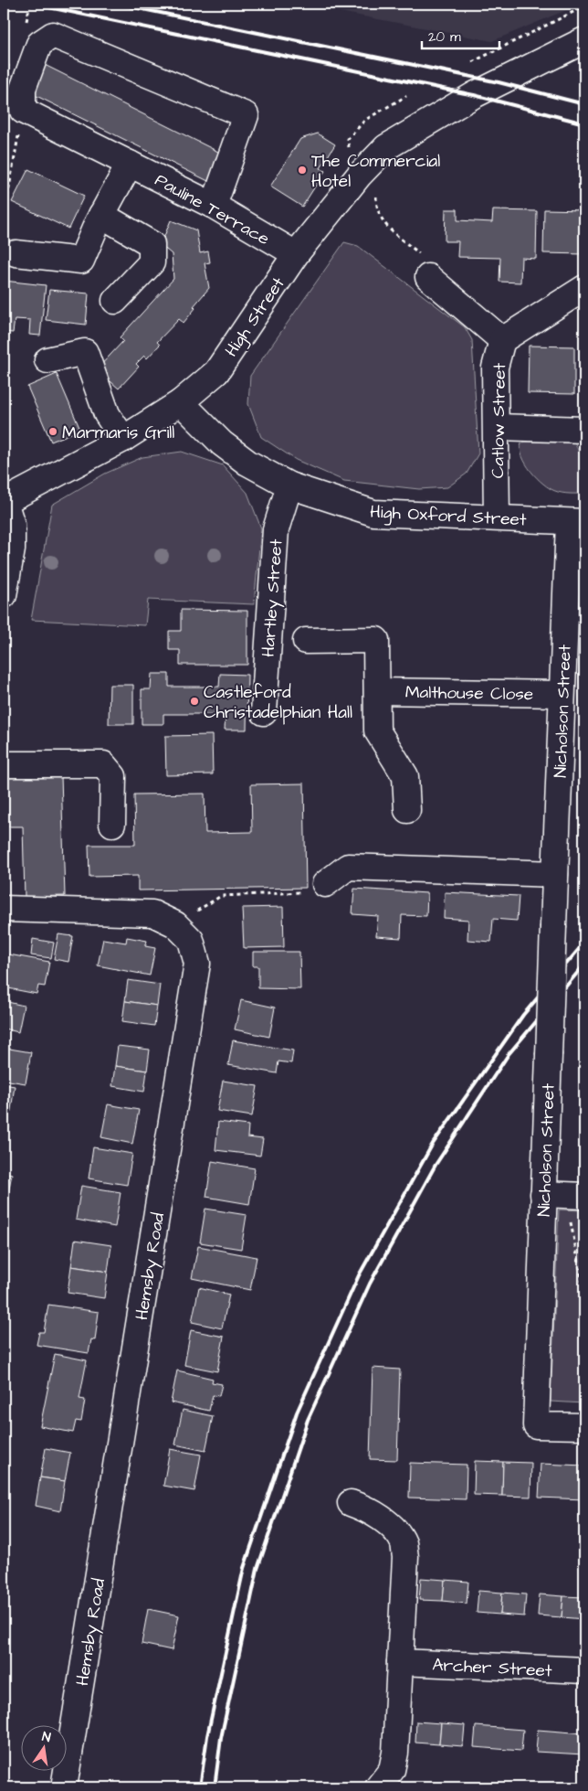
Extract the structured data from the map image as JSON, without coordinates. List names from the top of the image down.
{
  "streets": {
    "street": [
      "Pauline Terrace",
      "High Street",
      "Catlow Street",
      "High Oxford Street",
      "Hartley Street",
      "Malthouse Close",
      "Nicholson Street",
      "Hemsby Road",
      "Archer Street"
    ]
  },
  "crossings": [
    ["Pauline Terrace", "High Street"],
    ["High Street", "High Oxford Street"],
    ["Catlow Street", "High Oxford Street"],
    ["High Oxford Street", "Hartley Street"],
    ["High Oxford Street", "Nicholson Street"],
    ["Malthouse Close", "Nicholson Street"]
  ],
  "places": ["The Commercial Hotel", "Marmaris Grill", "Castleford Christadelphian Hall"],
  "scale_bar": "20 m",
  "north": "top"
}
